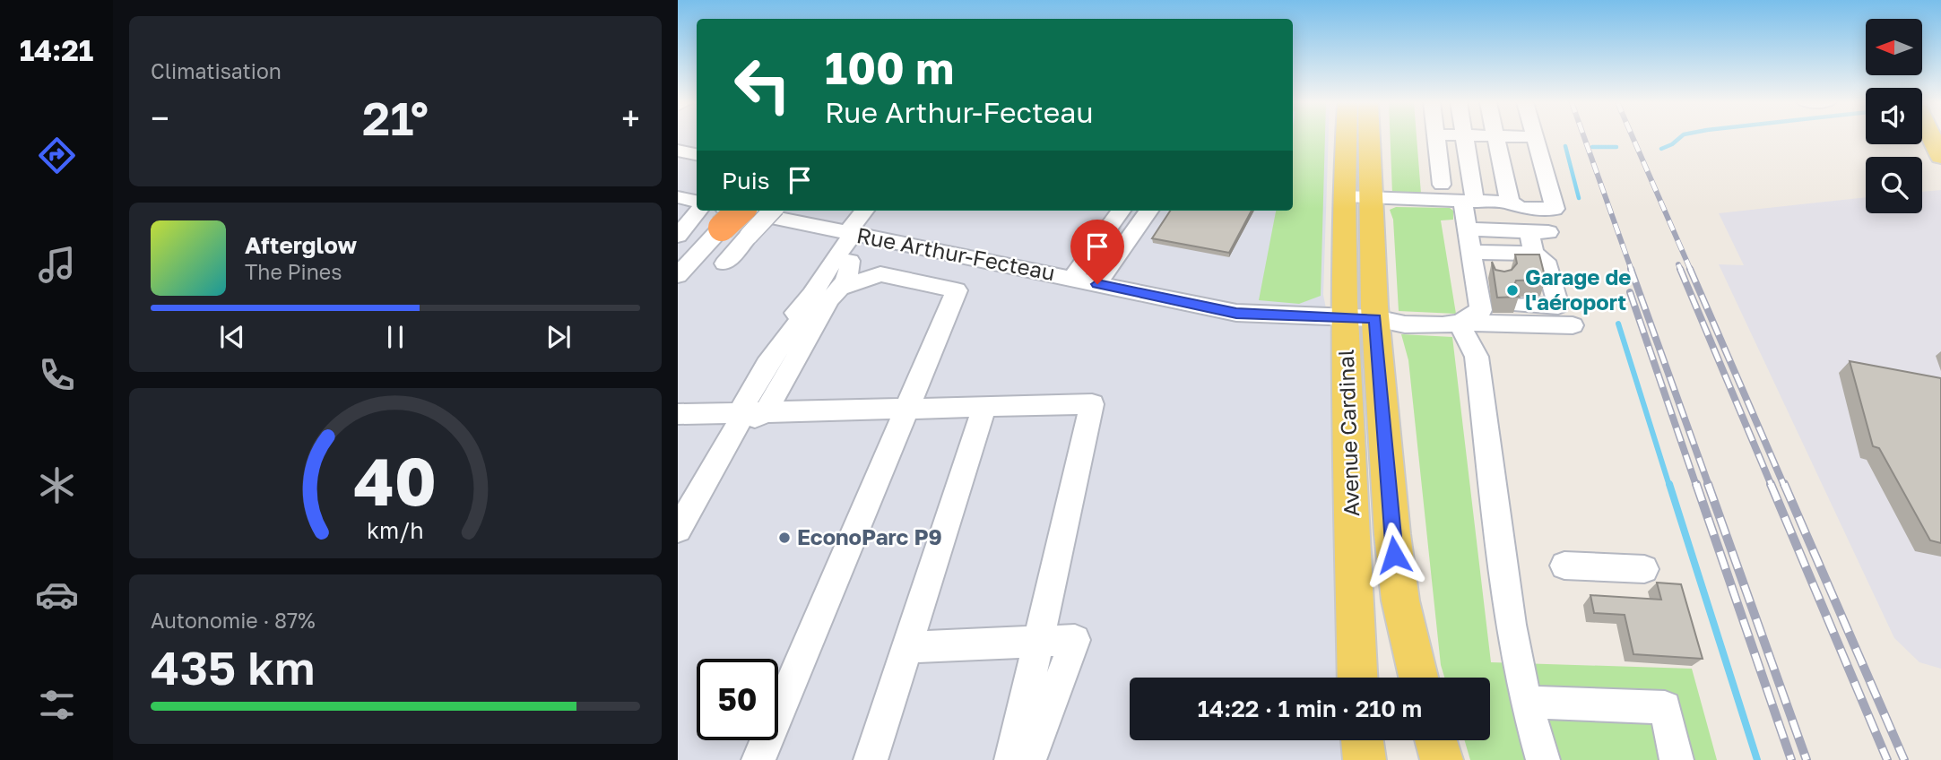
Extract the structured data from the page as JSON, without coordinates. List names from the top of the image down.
{
  "streets": {
    "main road": ["Avenue Cardinal"],
    "street": ["Rue Arthur-Fecteau"]
  },
  "crossings": [
    ["Rue Arthur-Fecteau", "Avenue Cardinal"]
  ],
  "places": ["Garage de l'aéroport", "EconoParc P9"],
  "north": "left",
  "page": {
    "tabs": "14:21",
    "tile": [
      "Climatisation",
      ["Autonomie · 87%", "435 km"]
    ],
    "turn": ["100 m", "Rue Arthur-Fecteau"],
    "heat": ["−", "21°", "+"],
    "then": "Puis",
    "song": ["Afterglow", "The Pines"],
    "limit": "50",
    "trip": "14:22 · 1 min · 210 m",
    "gauge": ["40", "km/h"]
  }
}
